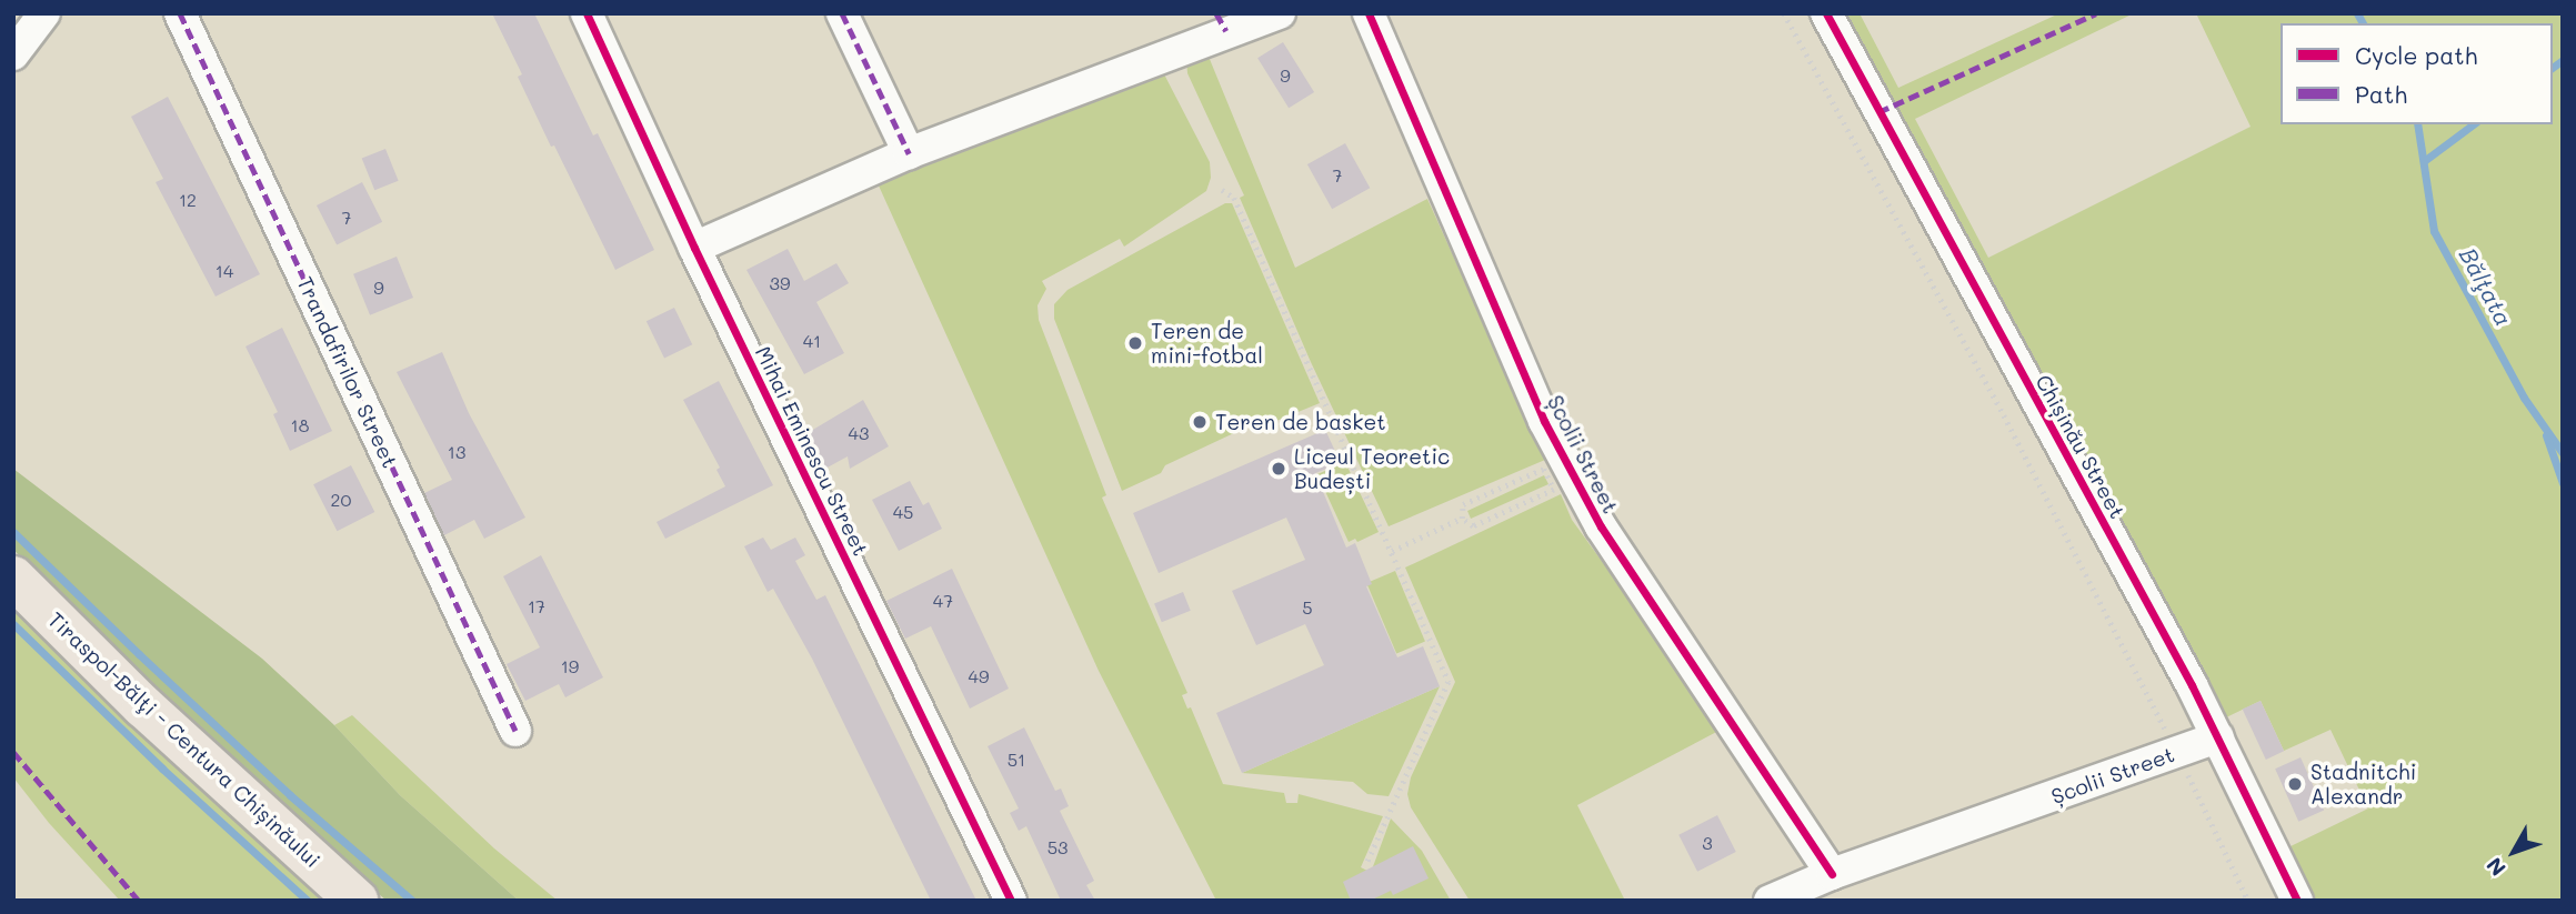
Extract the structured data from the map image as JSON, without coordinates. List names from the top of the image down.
{
  "streets": {
    "highway": ["Tiraspol-Bălţi - Centura Chișinăului"],
    "street": [
      "Trandafirilor Street",
      "Chișinău Street",
      "Mihai Eminescu Street",
      "Școlii Street"
    ]
  },
  "crossings": [
    ["Chișinău Street", "Școlii Street"]
  ],
  "water": ["Bălţata"],
  "places": [
    "Teren de mini-fotbal",
    "Teren de basket",
    "Liceul Teoretic Budești",
    "Stadnitchi Alexandr"
  ],
  "house_numbers": [
    "9",
    "7",
    "12",
    "7",
    "14",
    "39",
    "9",
    "41",
    "18",
    "43",
    "13",
    "20",
    "45",
    "47",
    "17",
    "5",
    "19",
    "49",
    "51",
    "3",
    "53"
  ],
  "legend": ["Cycle path", "Path"],
  "north": "bottom left"
}
